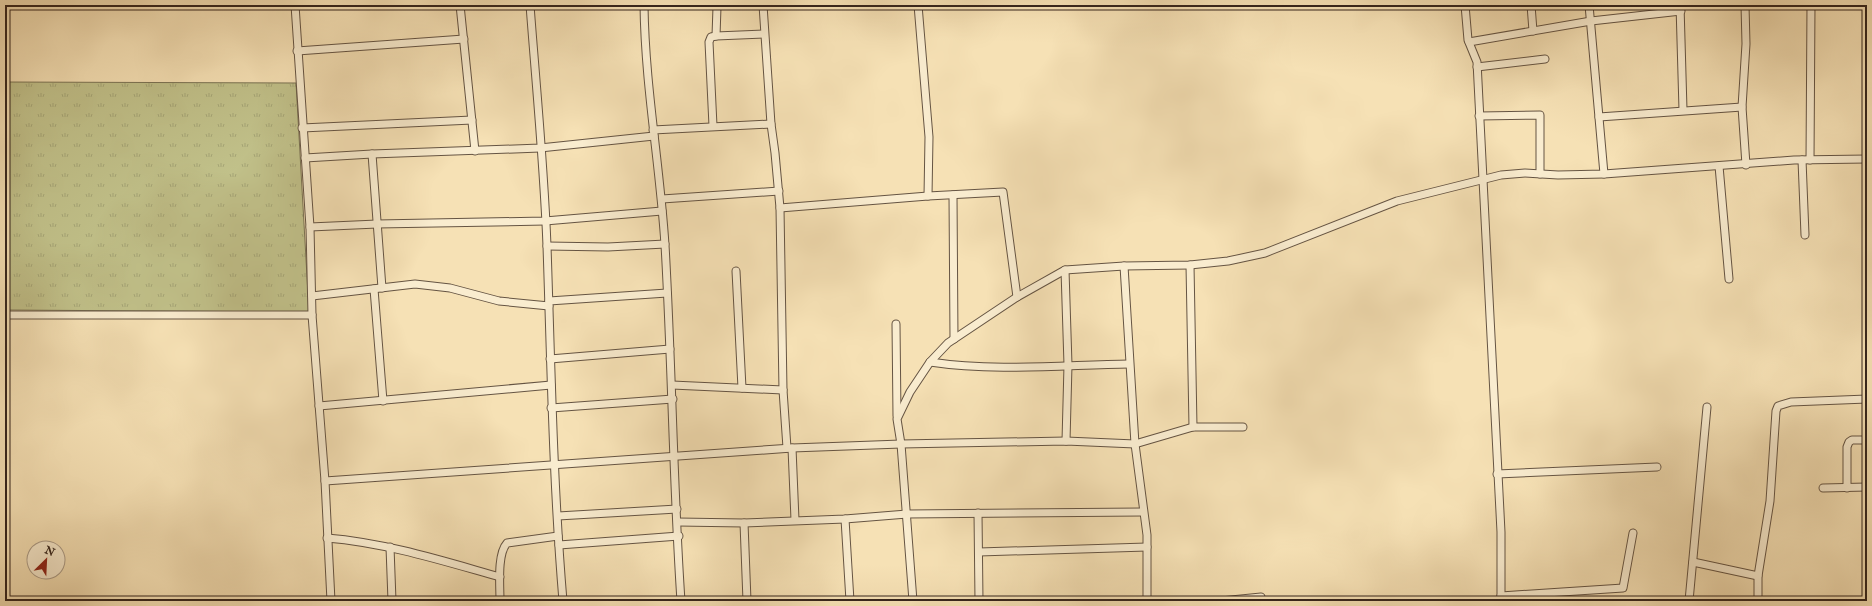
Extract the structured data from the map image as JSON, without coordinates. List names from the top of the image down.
{
  "north": "top right"
}
